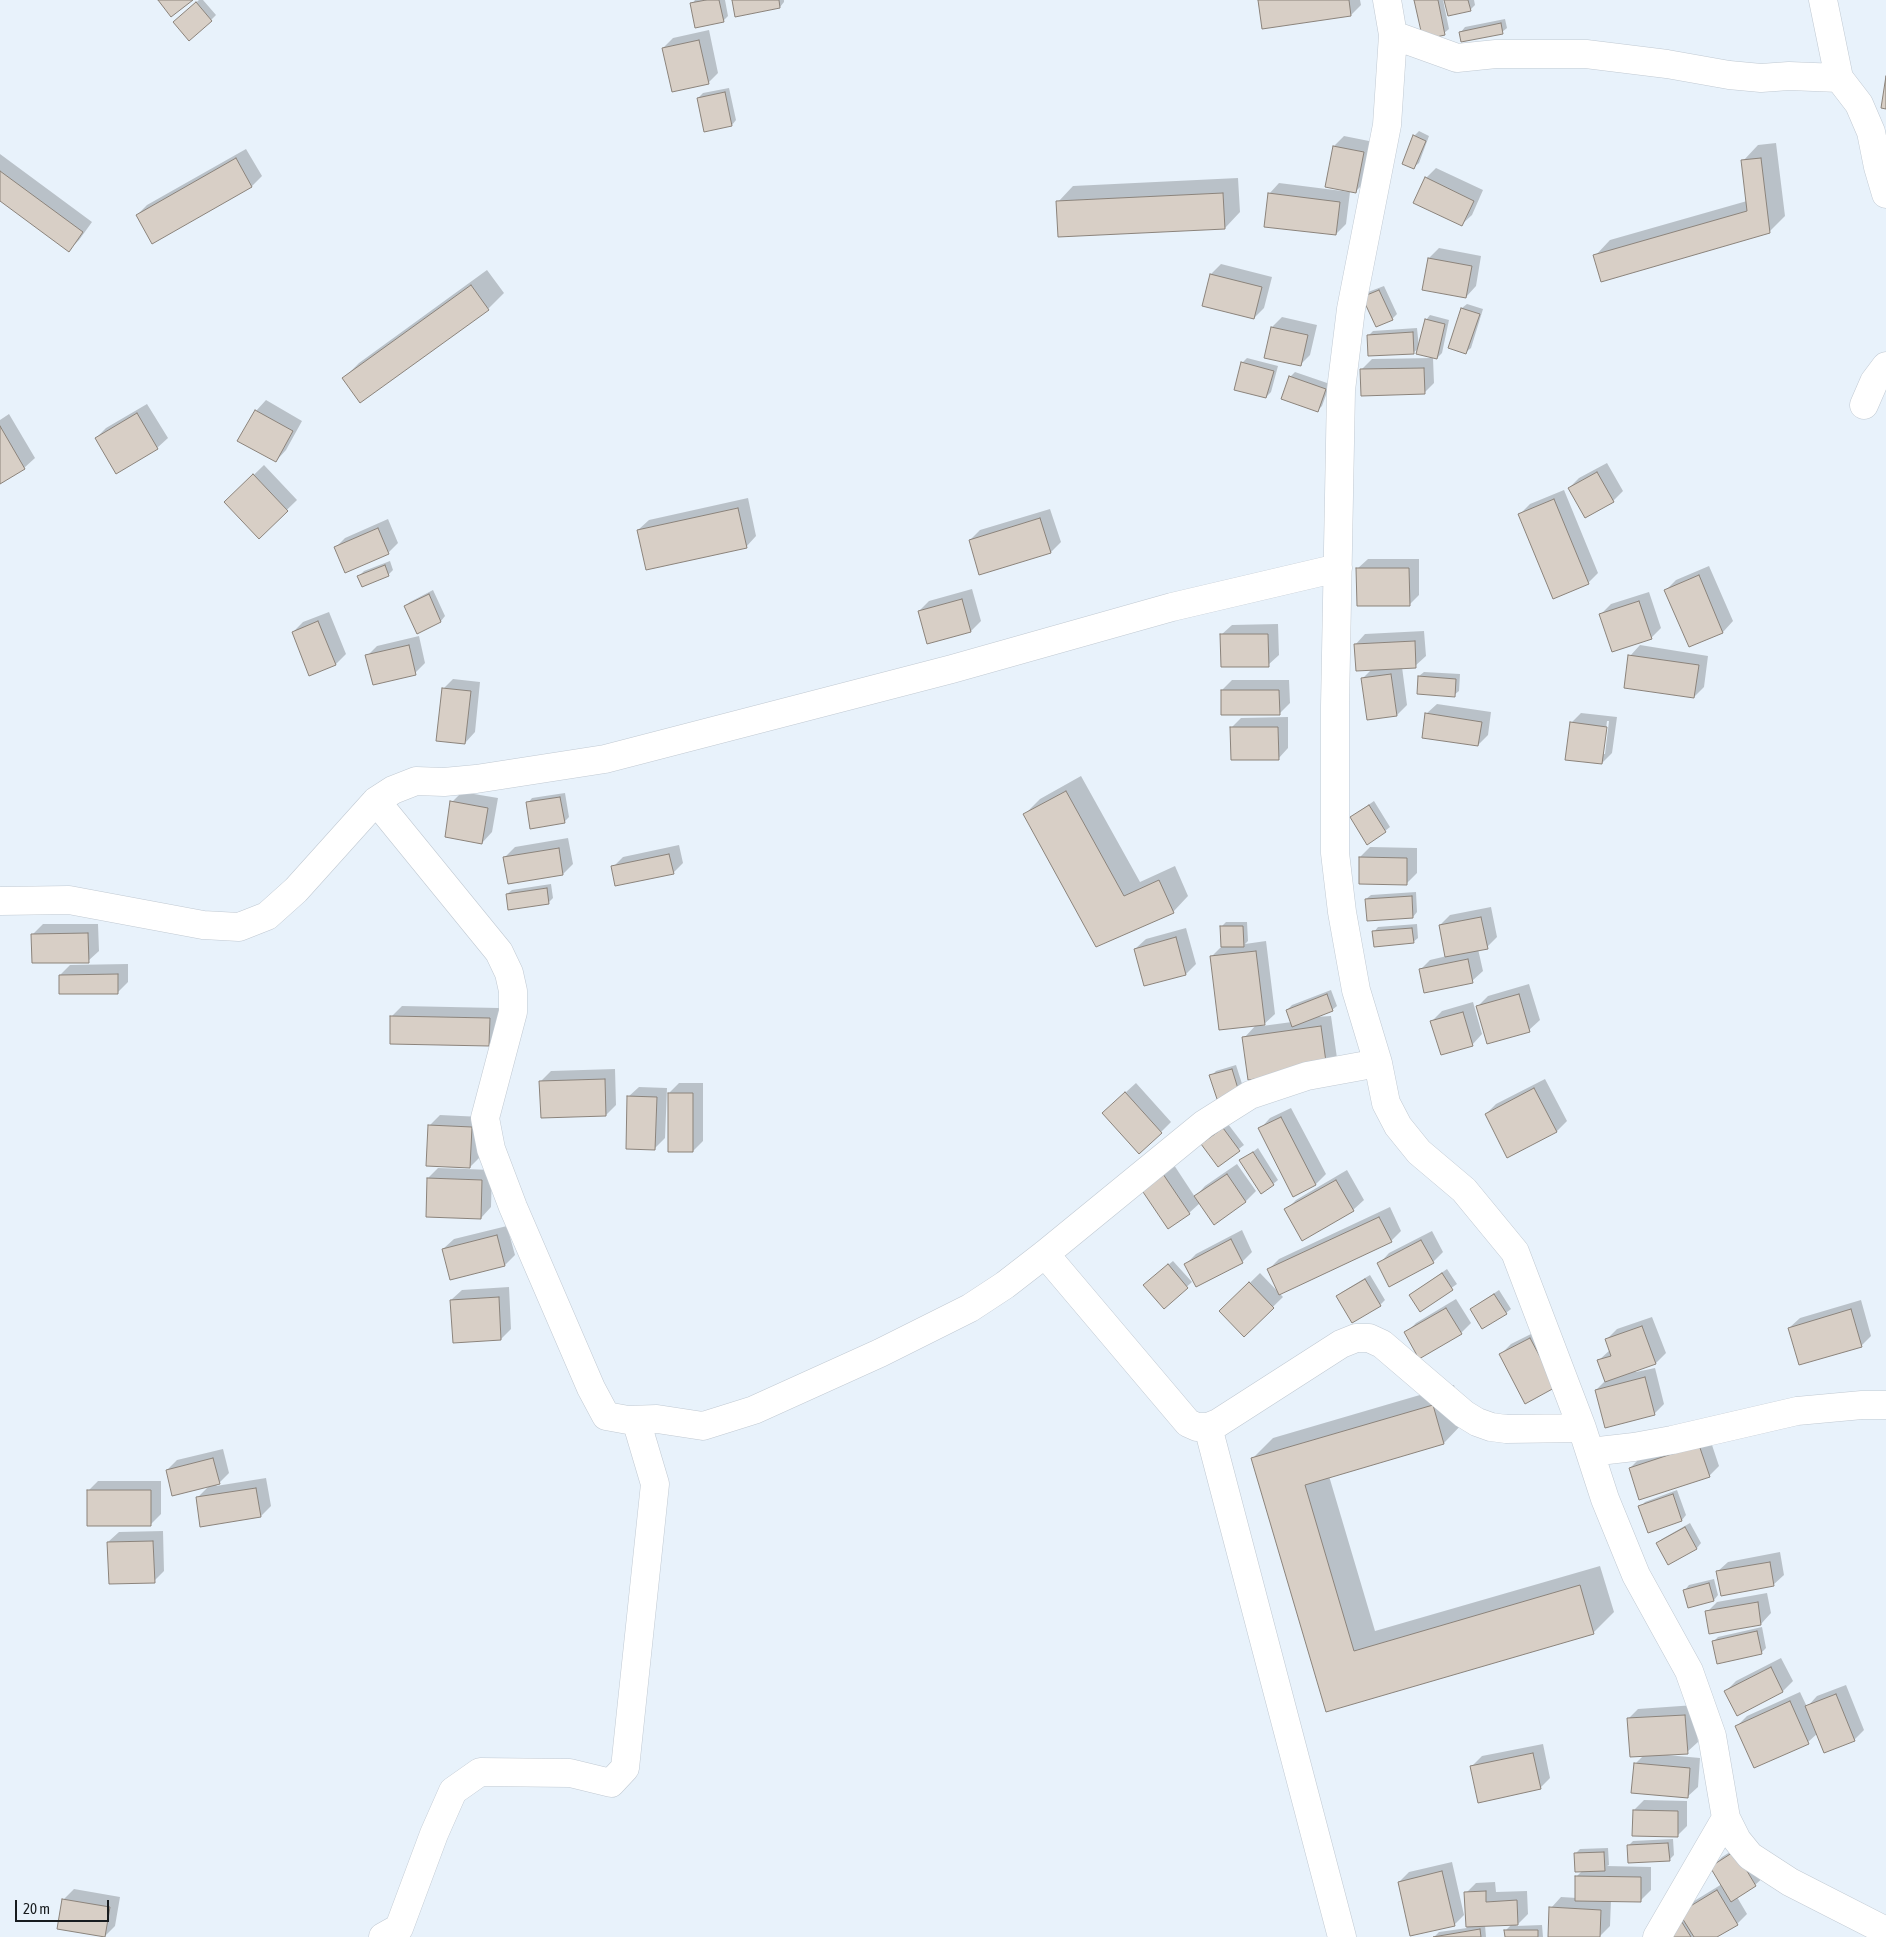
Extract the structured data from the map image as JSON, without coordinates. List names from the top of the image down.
{
  "scale_bar": "20 m"
}
